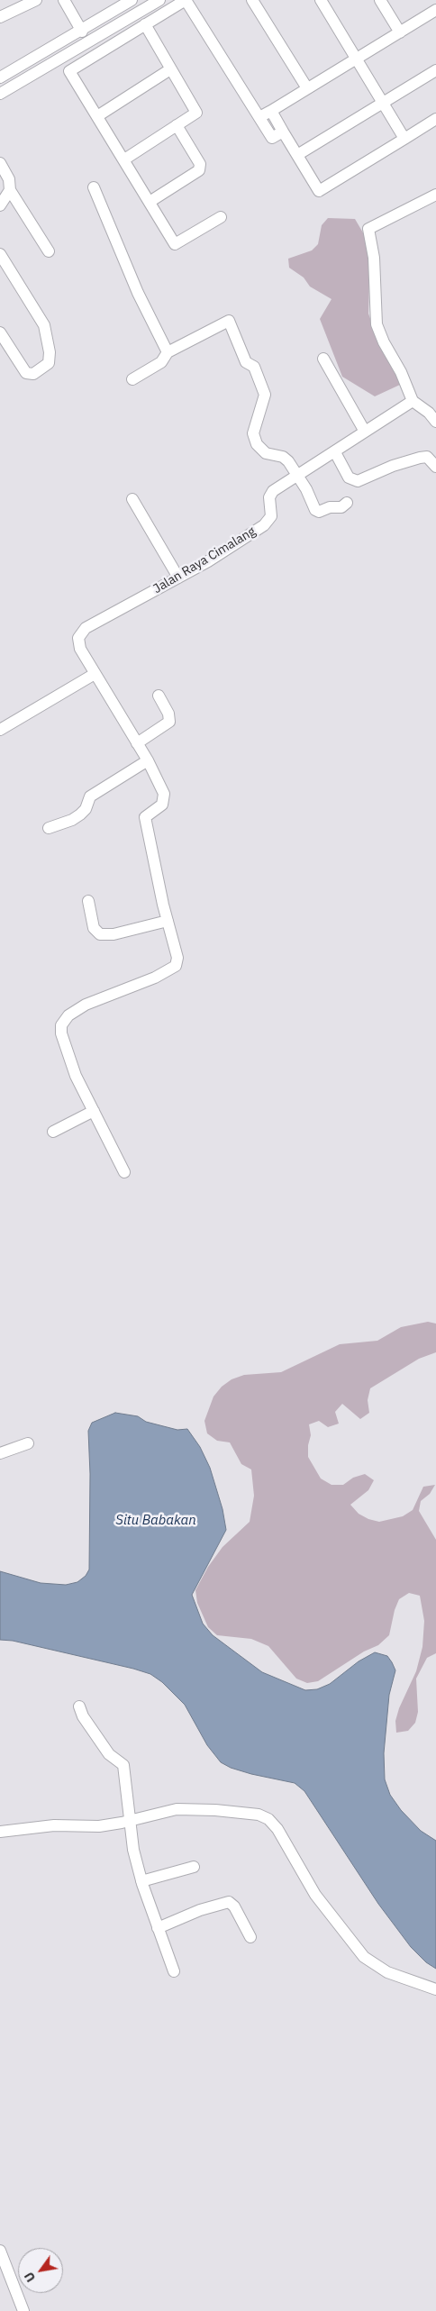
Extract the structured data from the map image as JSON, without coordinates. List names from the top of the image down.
{
  "streets": {
    "street": ["Jalan Raya Cimalang"]
  },
  "water": ["Situ Babakan"],
  "north": "bottom left"
}
